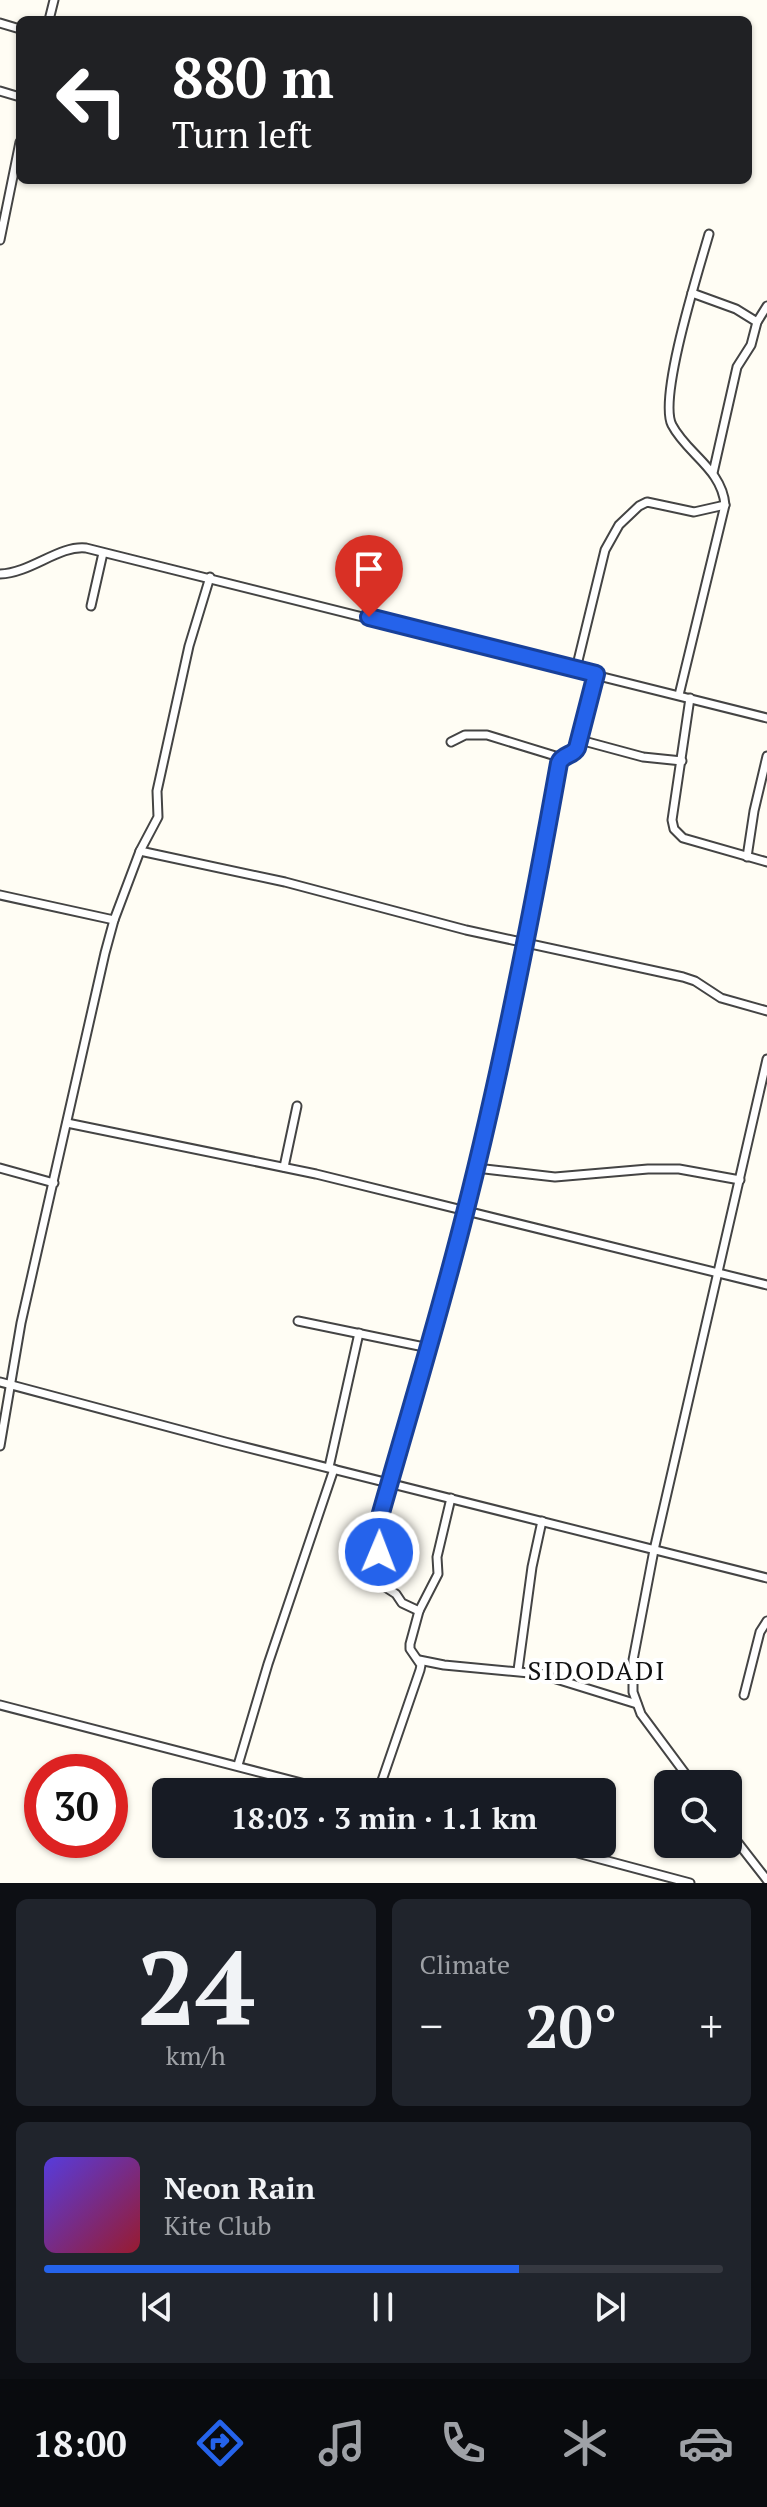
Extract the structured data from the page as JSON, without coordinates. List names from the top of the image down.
{
  "districts": ["SIDODADI"],
  "page": {
    "turn": ["880 m", "Turn left"],
    "limit": "30",
    "trip": "18:03 · 3 min · 1.1 km",
    "tile": [
      ["24", "km/h"],
      "Climate"
    ],
    "heat": ["−", "20°", "+"],
    "song": ["Neon Rain", "Kite Club"],
    "tabs": "18:00"
  }
}
